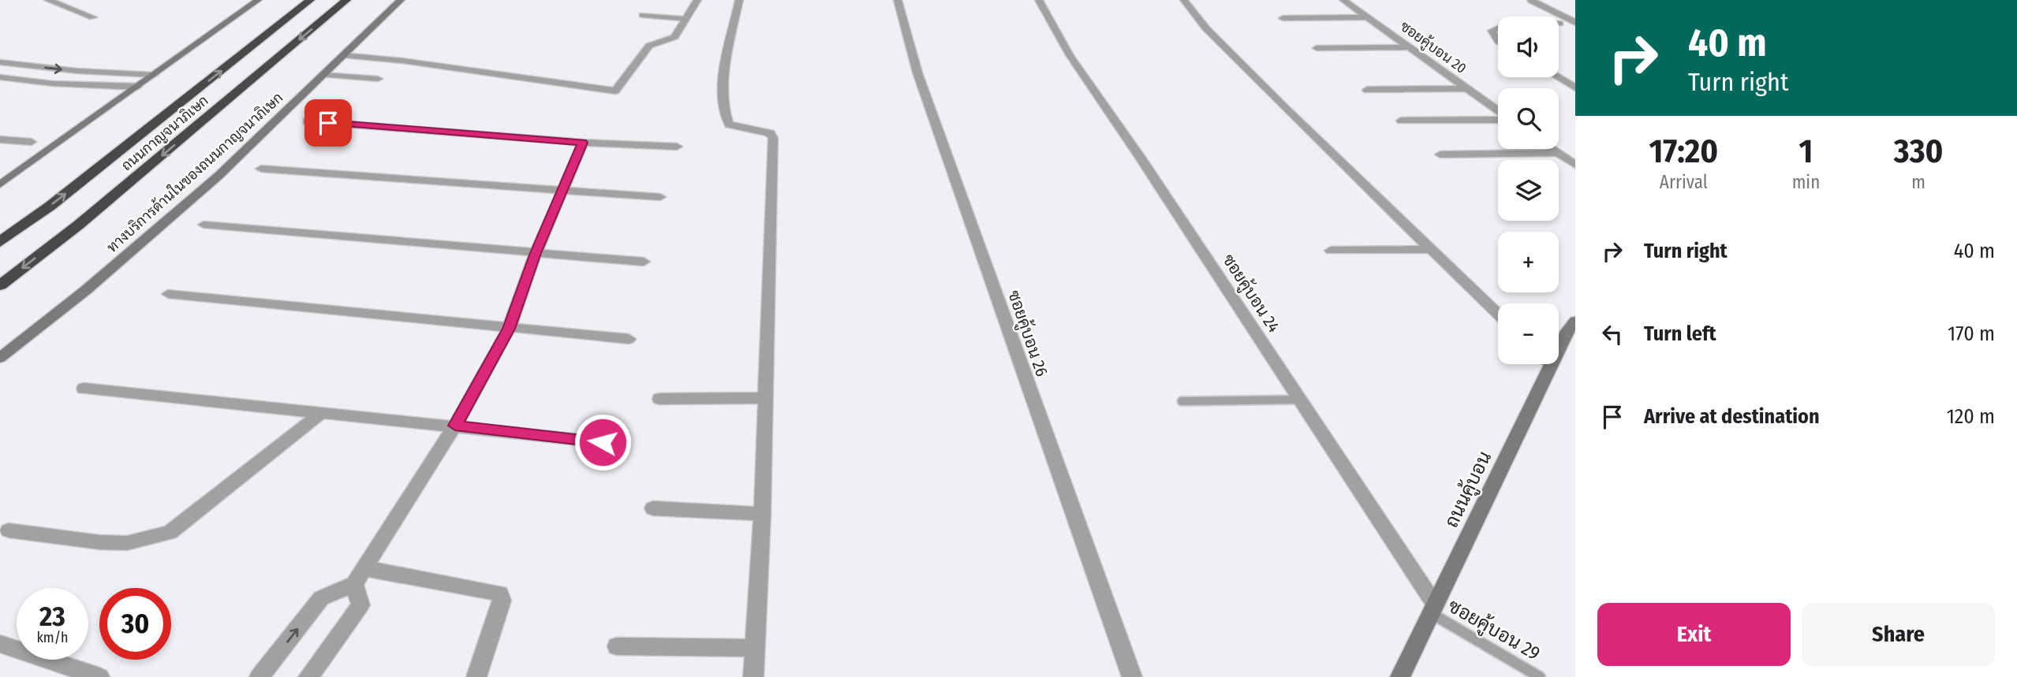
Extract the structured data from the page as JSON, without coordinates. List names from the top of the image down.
{
  "streets": {
    "highway": ["ถนนกาญจนาภิเษก"],
    "main road": ["ทางบริการด้านในของถนนกาญจนาภิเษก", "ถนนคู้บอน"],
    "street": ["ซอยคู้บอน 20", "ซอยคู้บอน 24", "ซอยคู้บอน 26"],
    "lane": ["ซอยคู้บอน 29"]
  },
  "crossings": [
    ["ซอยคู้บอน 24", "ถนนคู้บอน"],
    ["ซอยคู้บอน 24", "ซอยคู้บอน 29"],
    ["ถนนคู้บอน", "ซอยคู้บอน 29"]
  ],
  "page": {
    "turn": ["40 m", "Turn right"],
    "map_buttons": ["+", "−"],
    "eta": [
      "17:20",
      "Arrival",
      "1",
      "min",
      "330",
      "m"
    ],
    "list": [
      {
        "name": "Turn right",
        "value": "40 m"
      },
      {
        "name": "Turn left",
        "value": "170 m"
      },
      {
        "name": "Arrive at destination",
        "value": "120 m"
      }
    ],
    "speed": "23 km/h",
    "limit": "30",
    "buttons": ["Exit", "Share"]
  }
}
